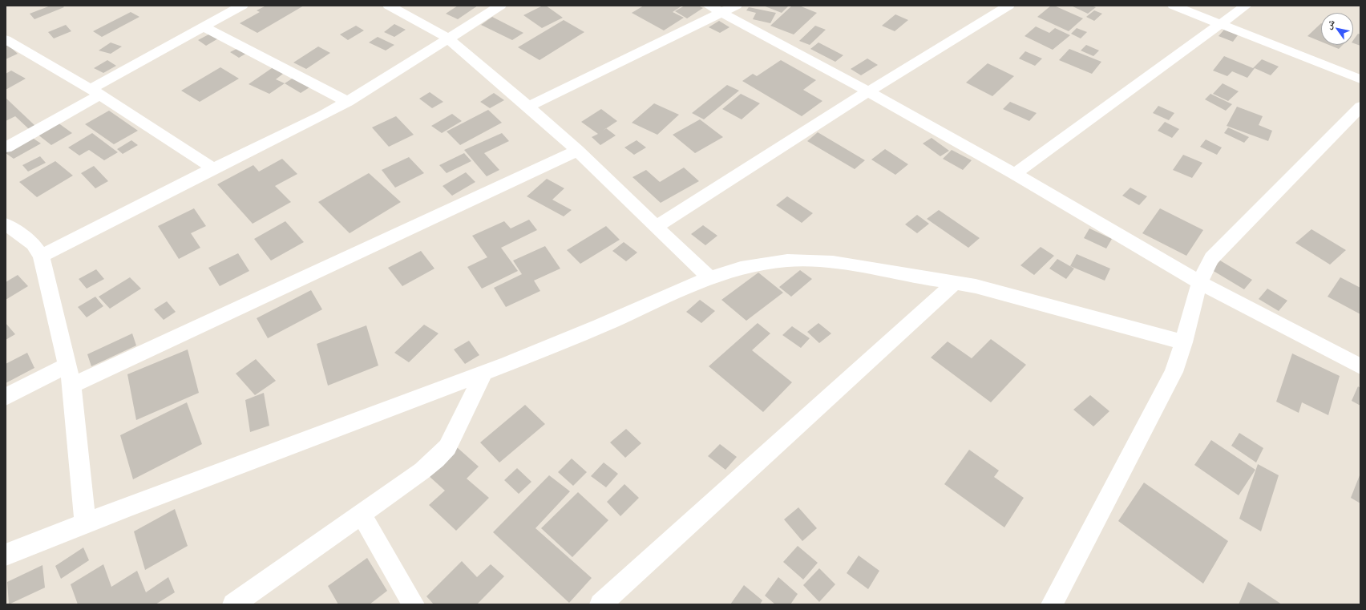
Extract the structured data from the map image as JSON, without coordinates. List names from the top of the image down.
{
  "north": "top left"
}
